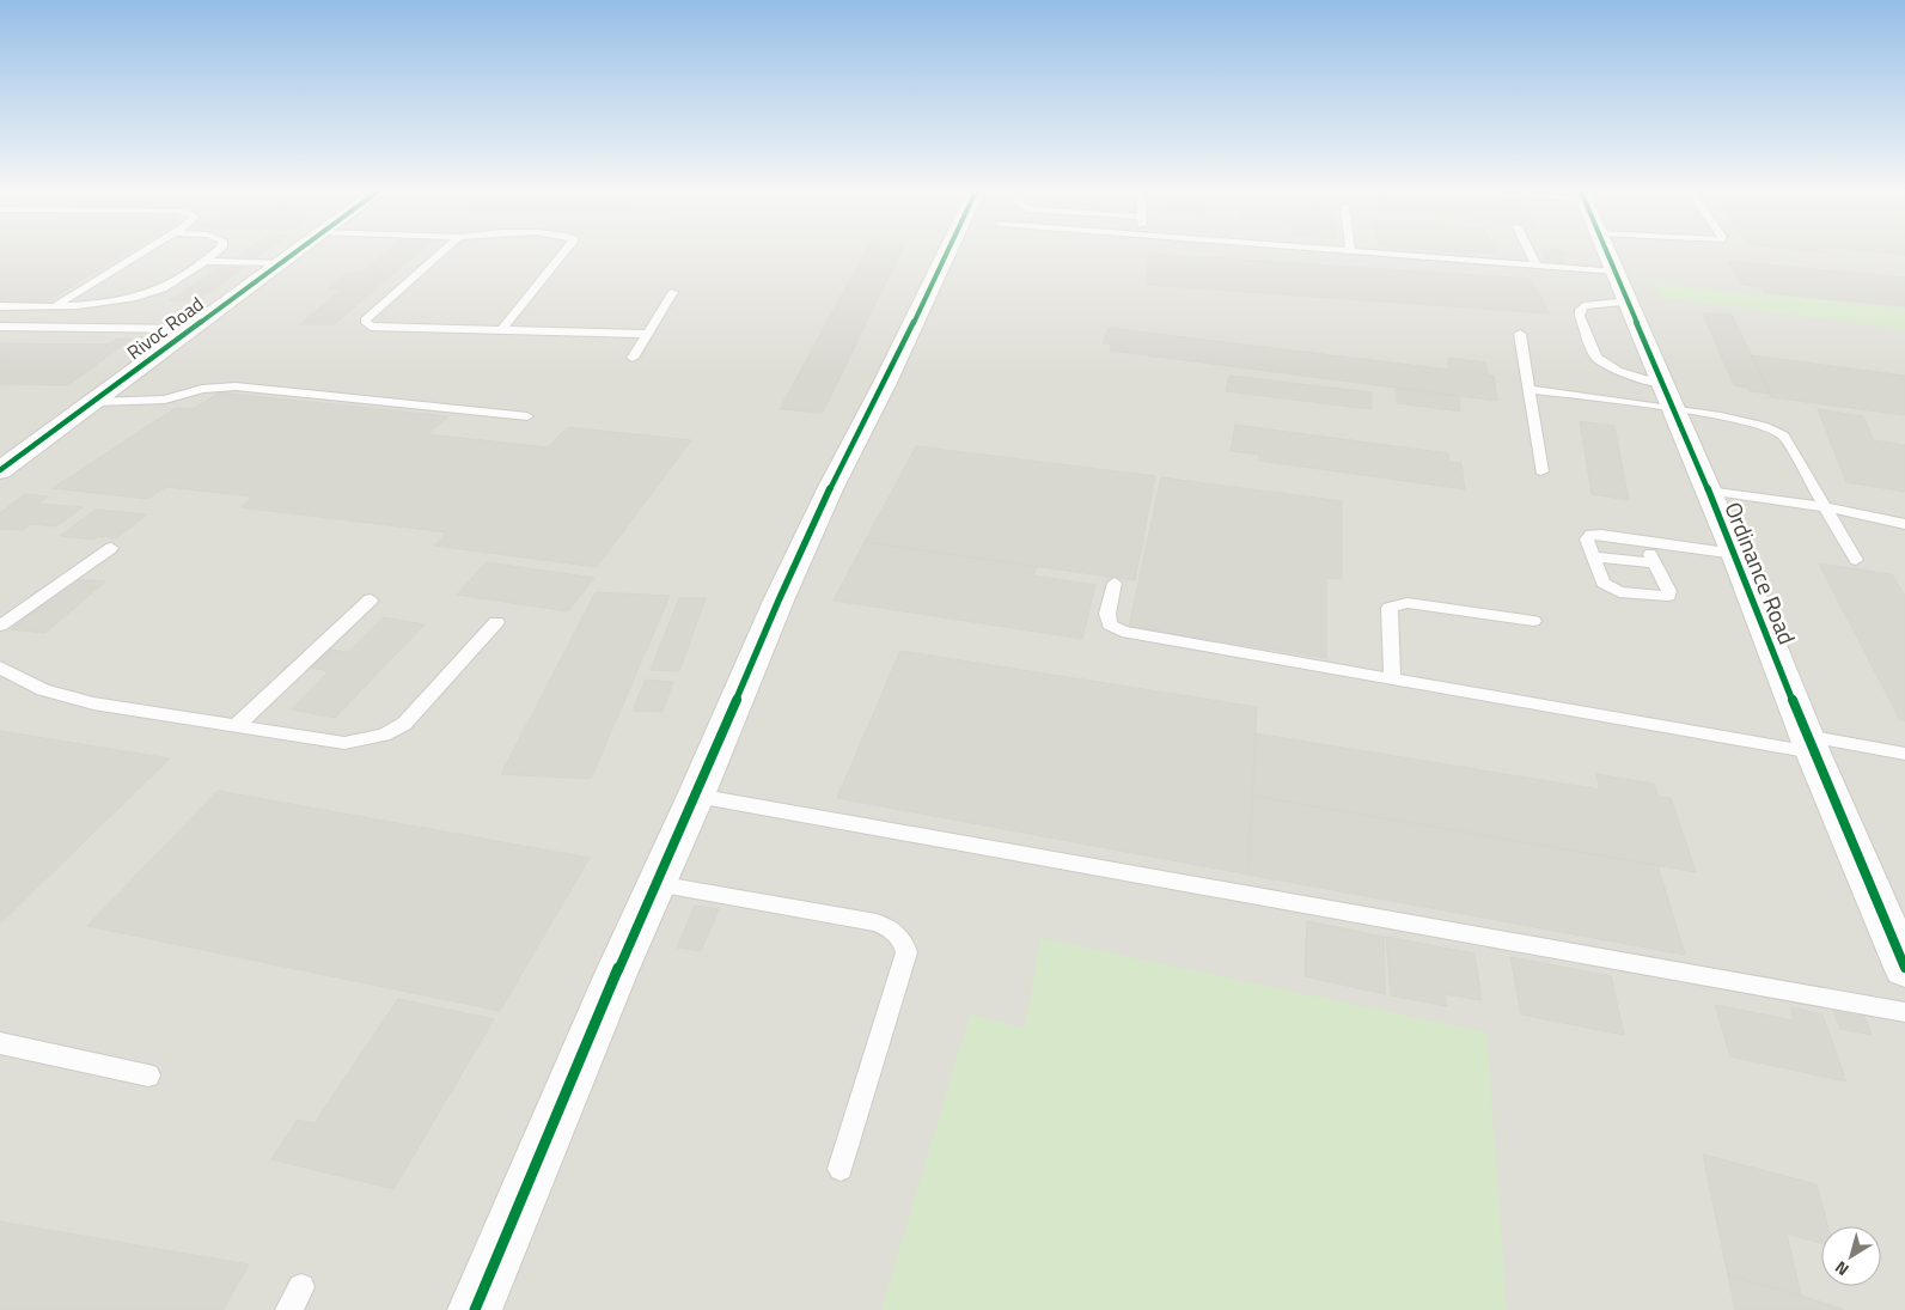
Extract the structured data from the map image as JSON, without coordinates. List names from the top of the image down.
{
  "streets": {
    "street": ["Rivoc Road", "Ordinance Road"]
  },
  "north": "bottom left"
}
